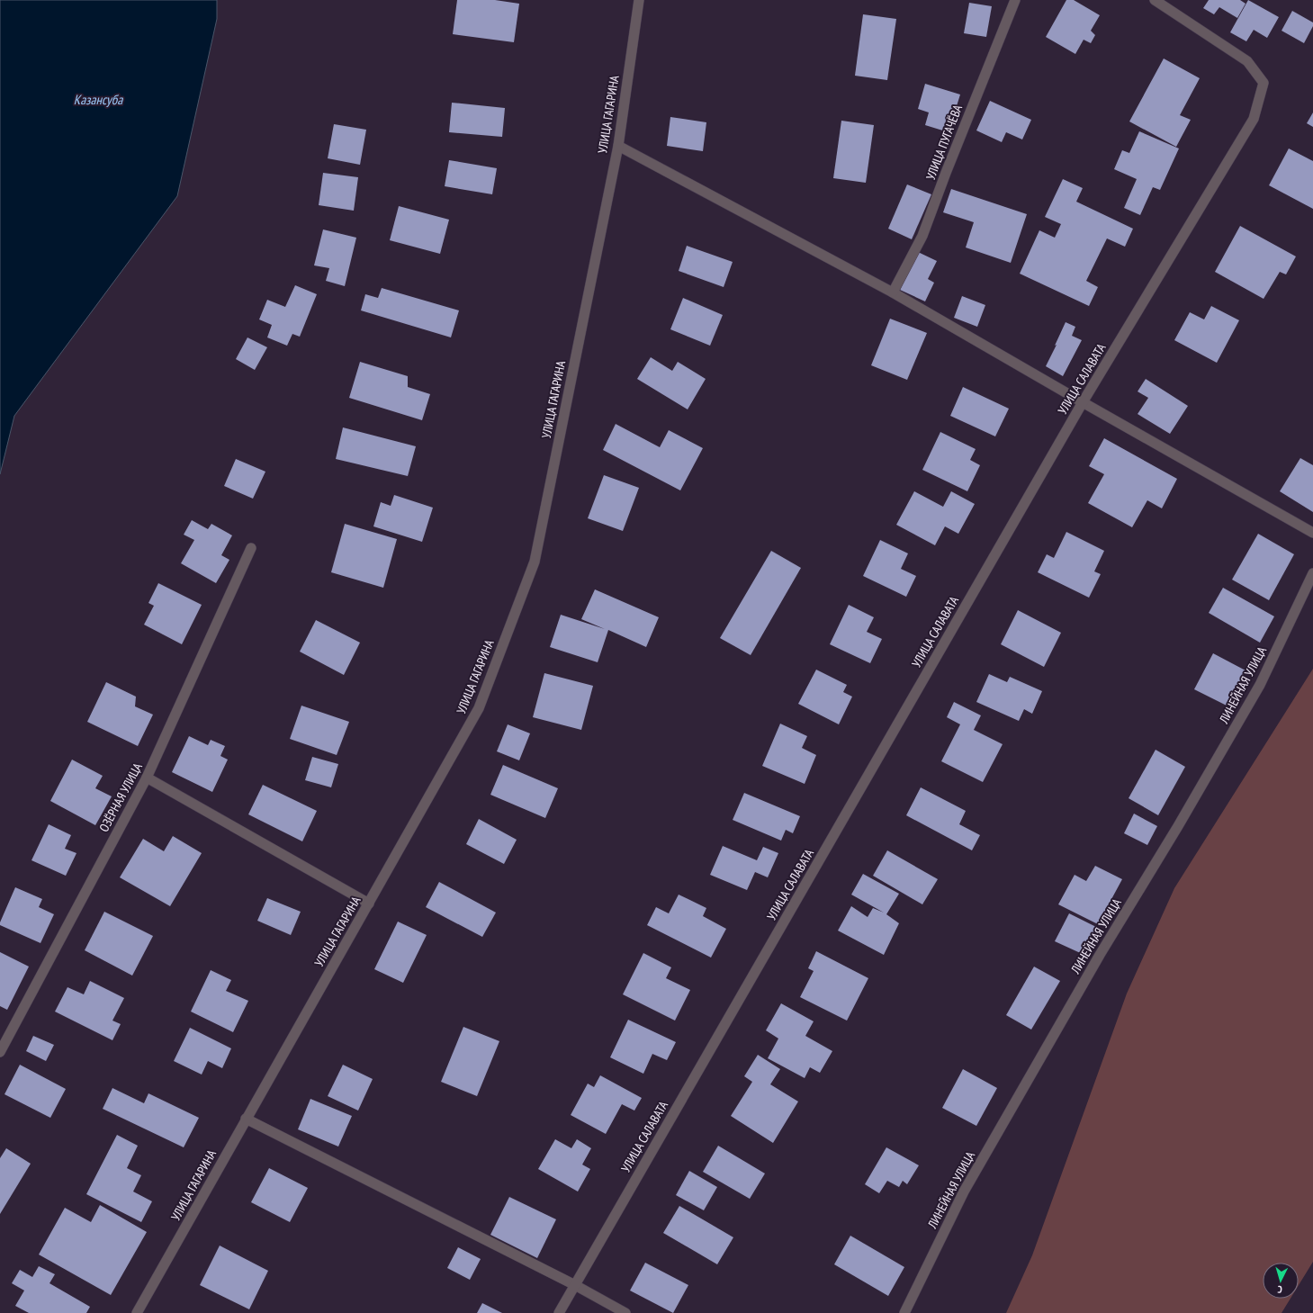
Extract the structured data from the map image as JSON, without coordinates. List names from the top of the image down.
{
  "streets": {
    "street": [
      "УЛИЦА ГАГАРИНА",
      "УЛИЦА ПУГАЧЁВА",
      "УЛИЦА САЛАВАТА",
      "ЛИНЕЙНАЯ УЛИЦА",
      "ОЗЁРНАЯ УЛИЦА"
    ]
  },
  "water": ["Казансуба"],
  "north": "bottom"
}
